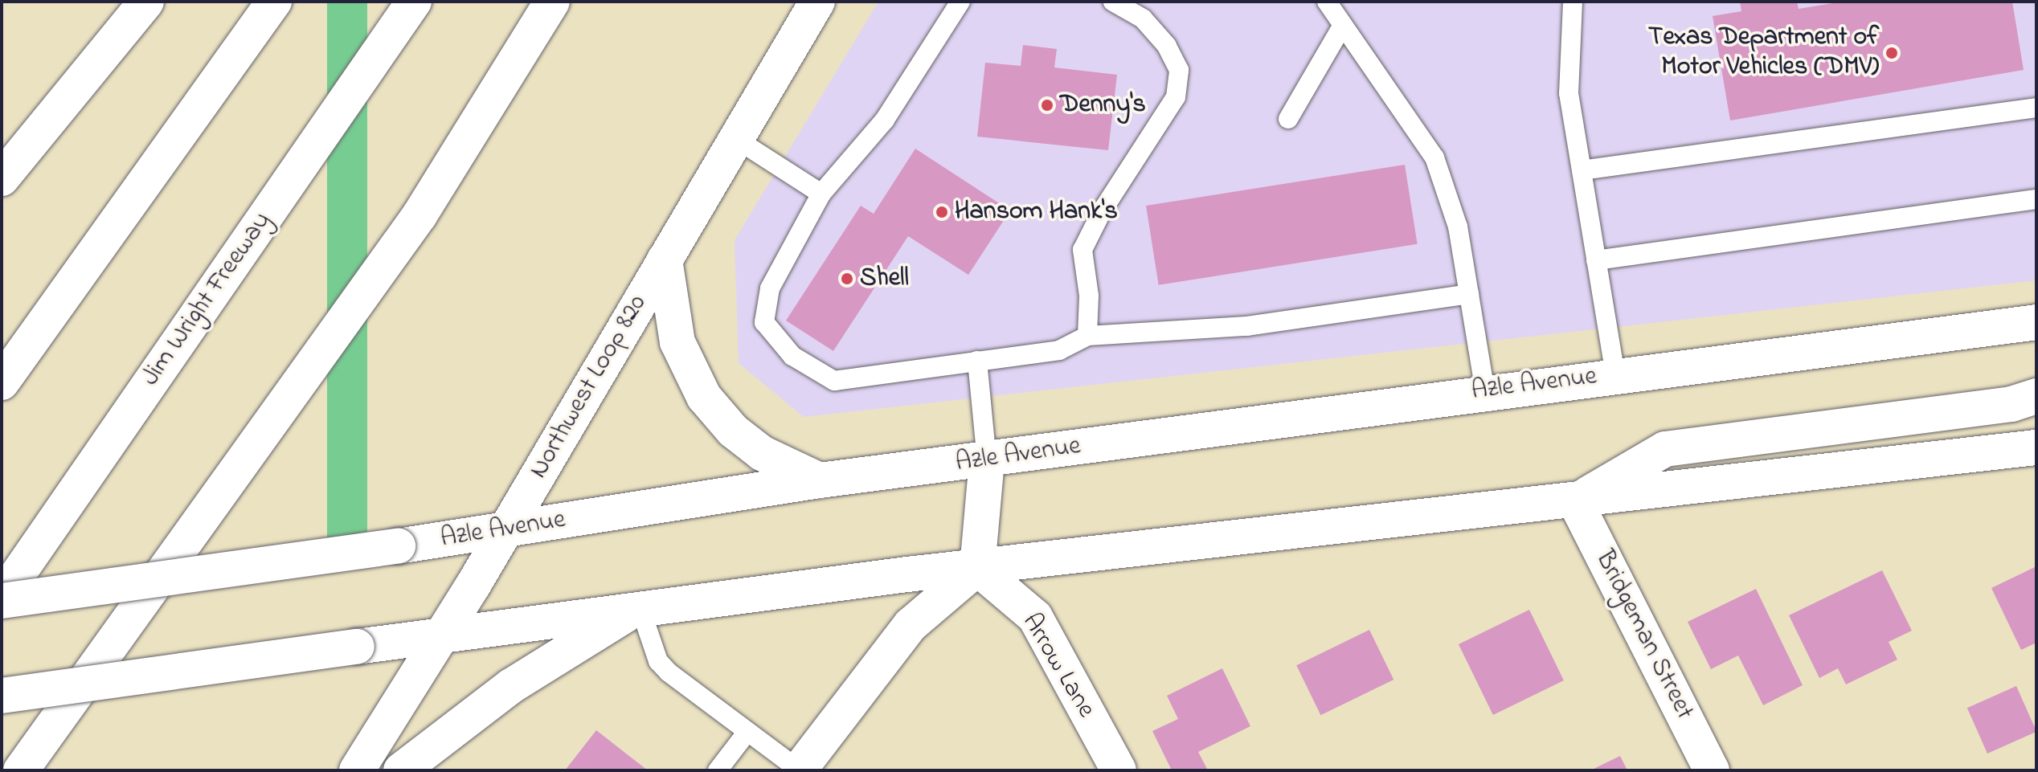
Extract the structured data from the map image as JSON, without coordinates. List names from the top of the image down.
{
  "streets": {
    "main road": [
      "Jim Wright Freeway",
      "Azle Avenue",
      "Northwest Loop 820",
      "Bridgeman Street",
      "Arrow Lane"
    ]
  },
  "crossings": [
    ["Jim Wright Freeway", "Azle Avenue"],
    ["Azle Avenue", "Northwest Loop 820"]
  ],
  "places": [
    "Texas Department of Motor Vehicles (DMV)",
    "Denny's",
    "Hansom Hank's",
    "Shell"
  ]
}
